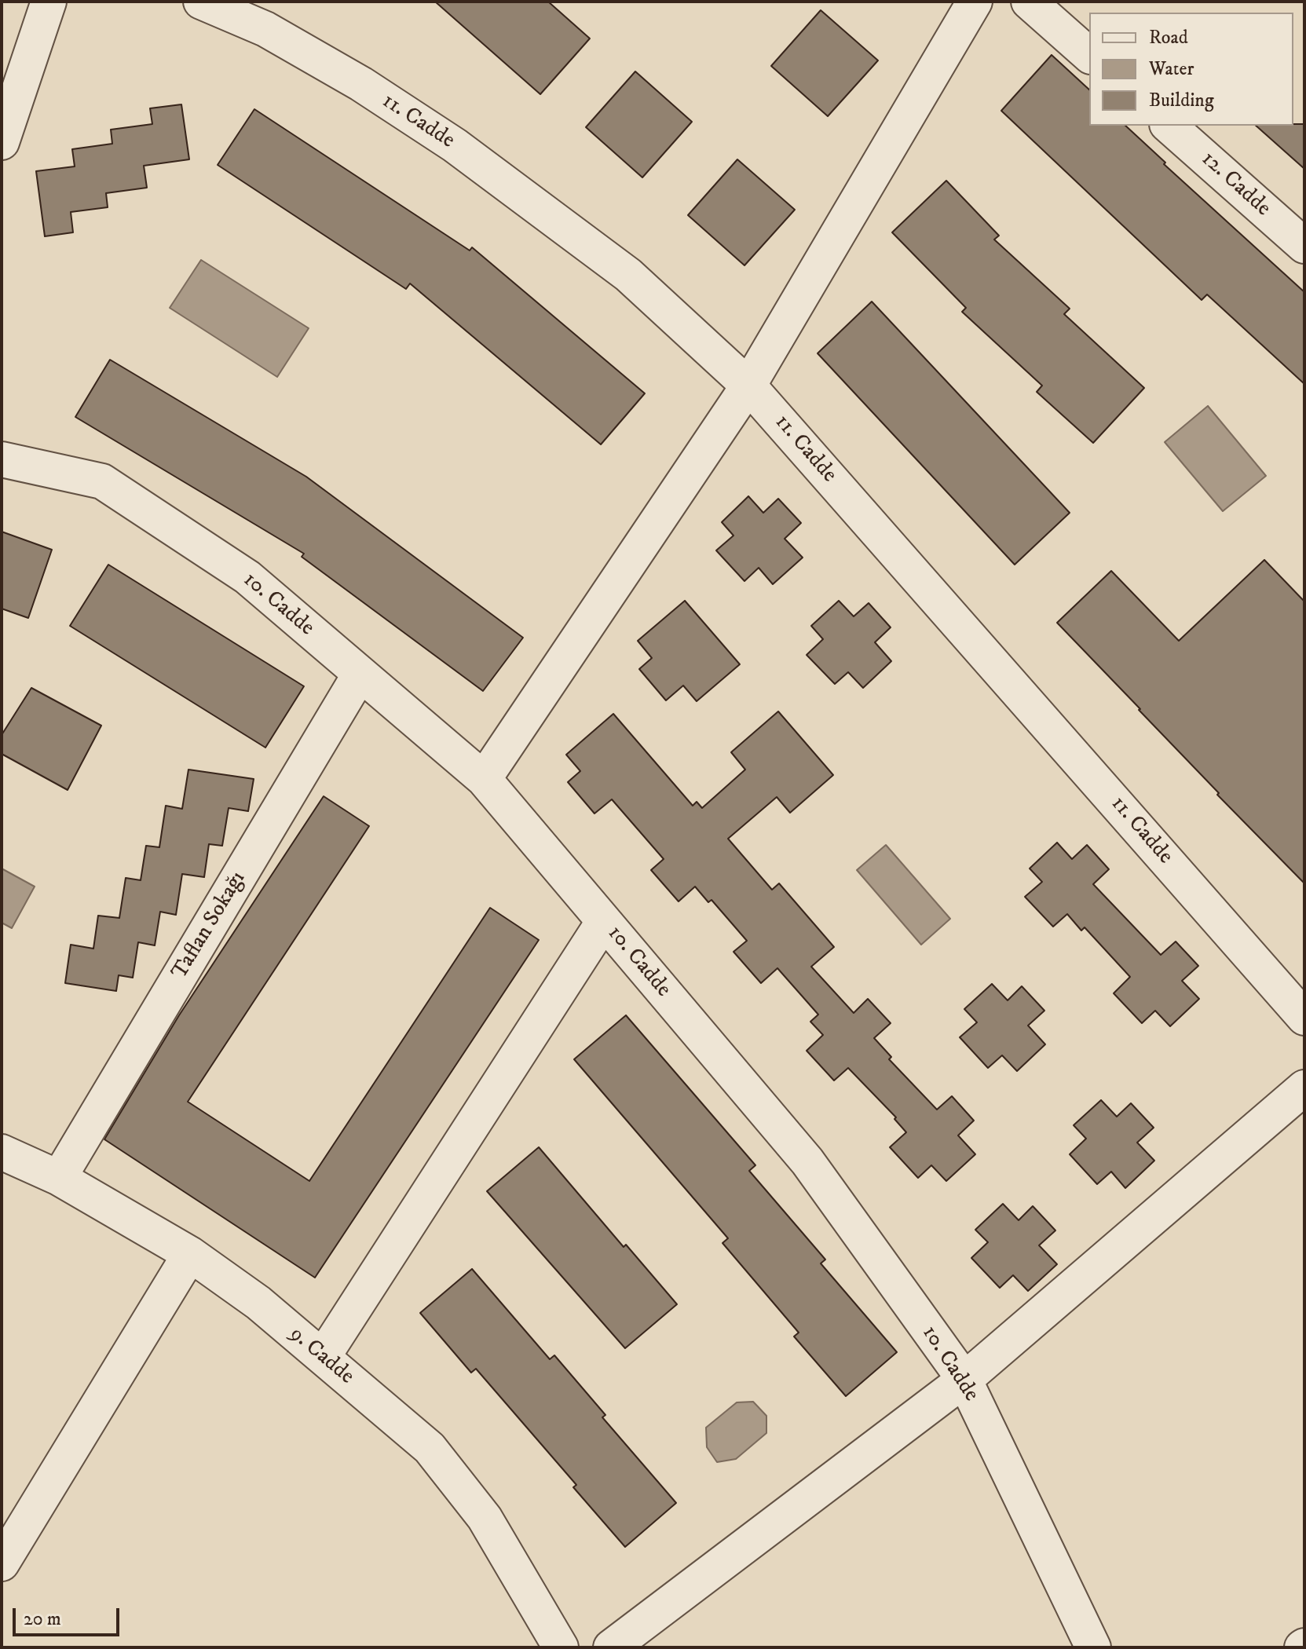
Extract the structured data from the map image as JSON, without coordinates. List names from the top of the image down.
{
  "streets": {
    "street": [
      "11. Cadde",
      "12. Cadde",
      "10. Cadde",
      "Taflan Sokağı",
      "9. Cadde"
    ]
  },
  "crossings": [
    ["10. Cadde", "Taflan Sokağı"],
    ["Taflan Sokağı", "9. Cadde"]
  ],
  "legend": ["Road", "Water", "Building"],
  "scale_bar": "20 m"
}
